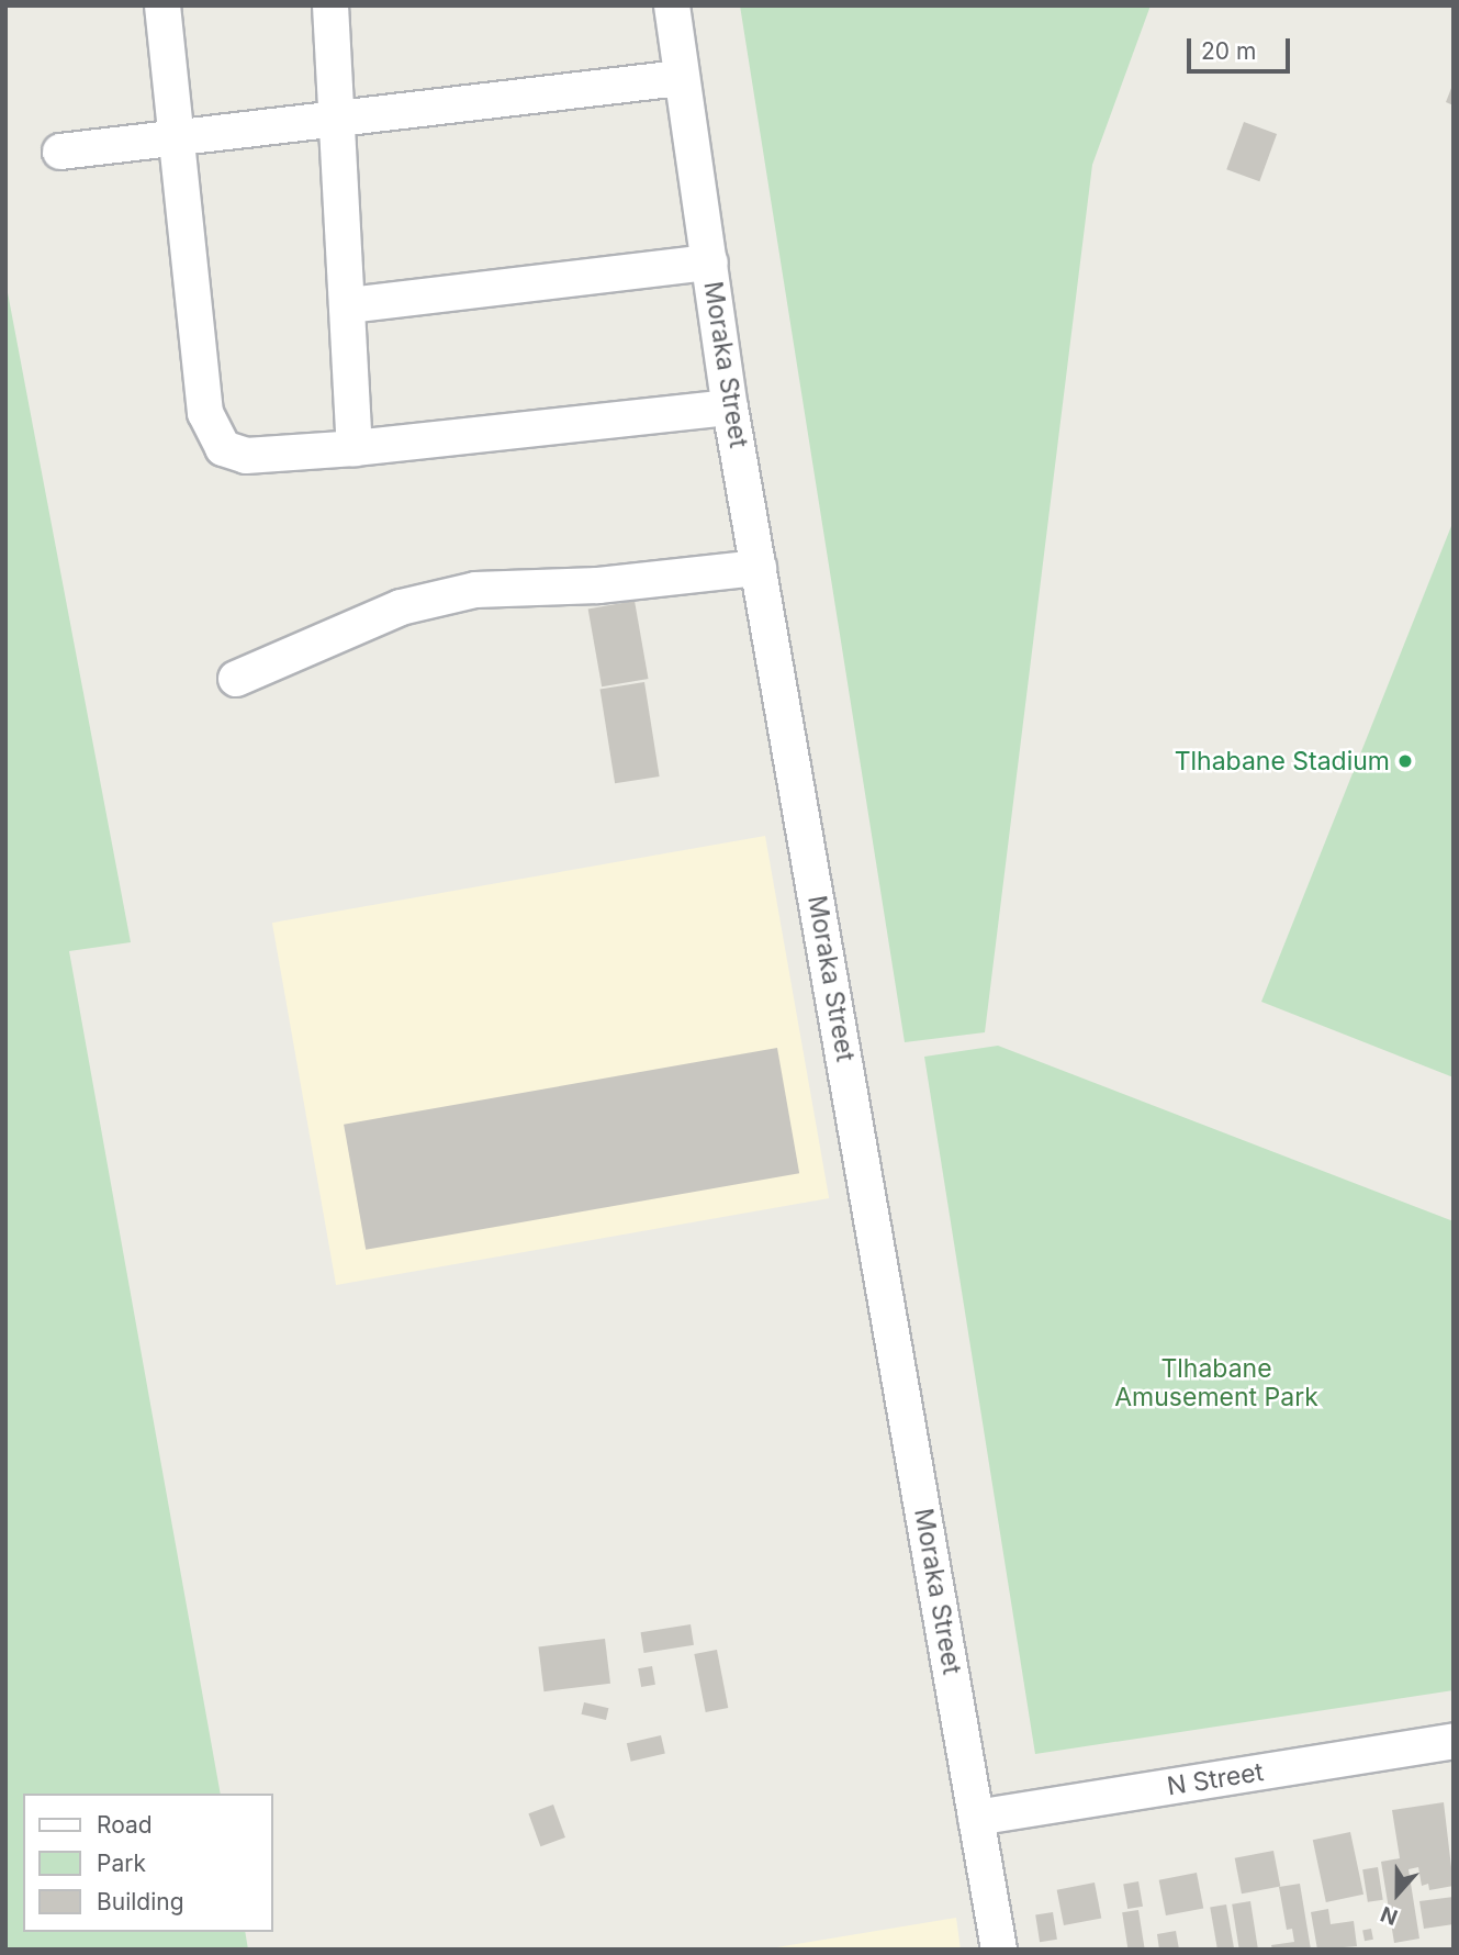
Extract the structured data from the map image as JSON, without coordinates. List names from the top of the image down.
{
  "streets": {
    "street": ["Moraka Street", "N Street"]
  },
  "crossings": [
    ["Moraka Street", "N Street"]
  ],
  "parks": ["Tlhabane Amusement Park"],
  "places": ["Tlhabane Stadium"],
  "legend": ["Road", "Park", "Building"],
  "scale_bar": "20 m",
  "north": "bottom"
}
